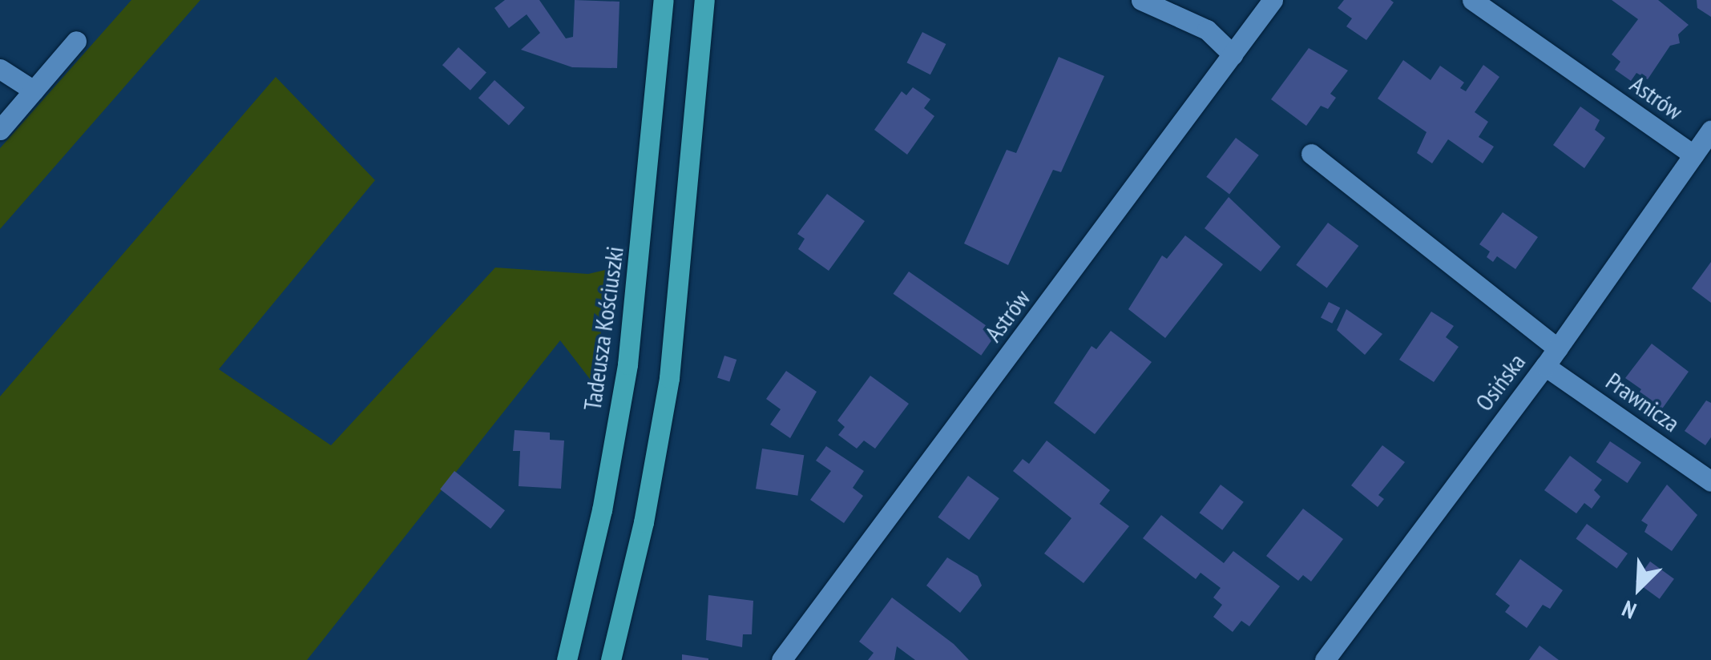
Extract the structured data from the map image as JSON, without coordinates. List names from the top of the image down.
{
  "streets": {
    "main road": ["Tadeusza Kościuszki"],
    "street": ["Astrów", "Osińska", "Prawnicza"]
  },
  "crossings": [
    ["Astrów", "Osińska"],
    ["Osińska", "Prawnicza"]
  ],
  "north": "bottom left"
}
